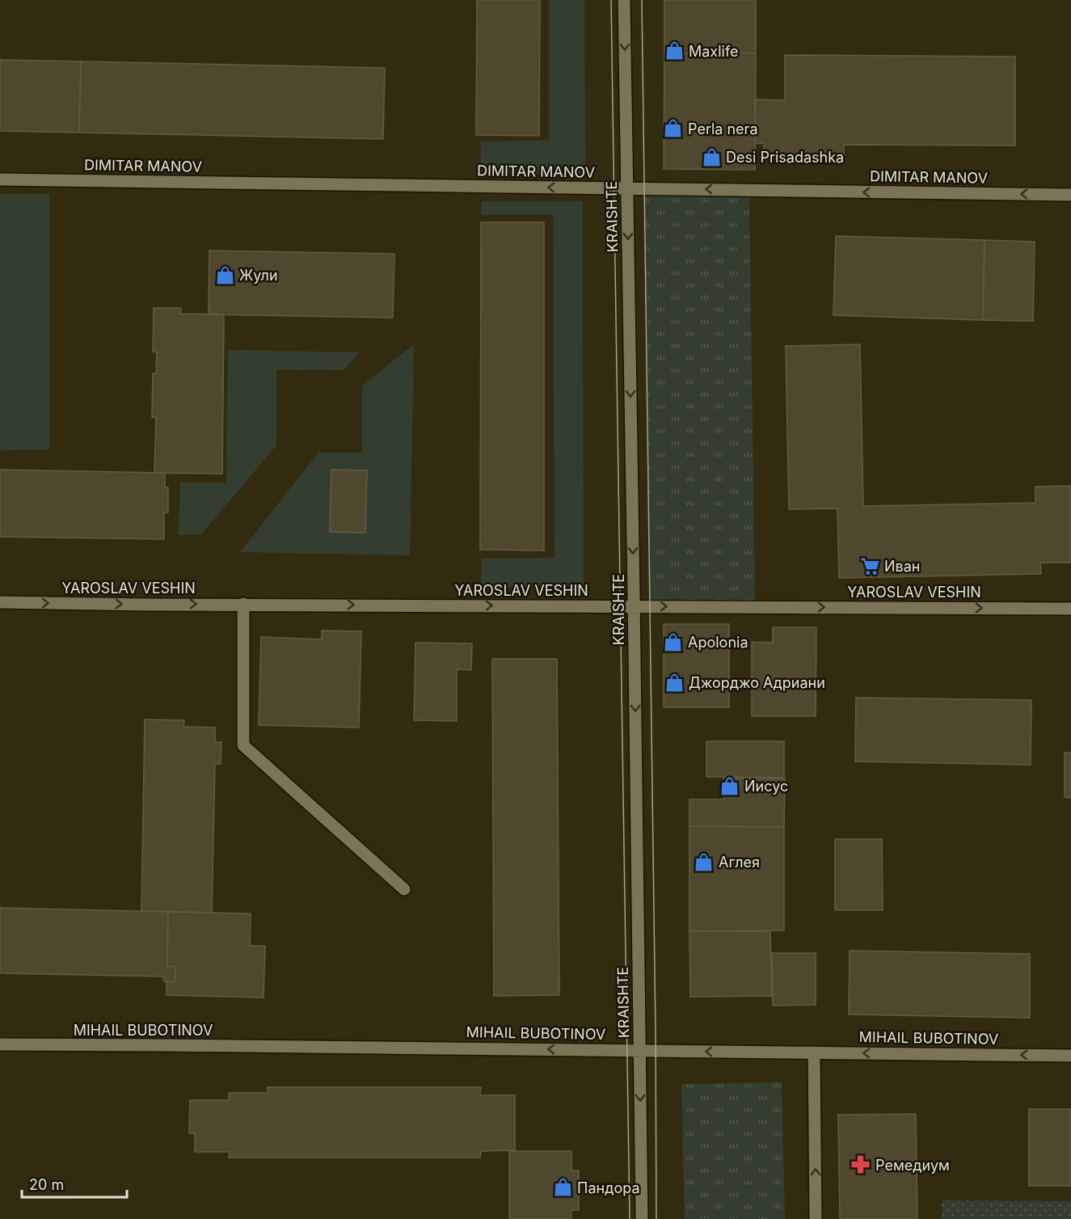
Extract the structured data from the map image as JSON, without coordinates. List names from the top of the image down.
{
  "streets": {
    "street": [
      "DIMITAR MANOV",
      "KRAISHTE",
      "YAROSLAV VESHIN",
      "MIHAIL BUBOTINOV"
    ]
  },
  "crossings": [
    ["DIMITAR MANOV", "KRAISHTE"],
    ["KRAISHTE", "YAROSLAV VESHIN"],
    ["KRAISHTE", "MIHAIL BUBOTINOV"]
  ],
  "one_way": [
    "DIMITAR MANOV",
    "KRAISHTE",
    "YAROSLAV VESHIN",
    "MIHAIL BUBOTINOV"
  ],
  "places": {
    "shop": [
      "Maxlife",
      "Perla nera",
      "Desi Prisadashka",
      "Жули",
      "Apolonia",
      "Джорджо Адриани",
      "Иисус",
      "Аглея",
      "Пандора"
    ],
    "supermarket": ["Иван"],
    "pharmacy": ["Ремедиум"]
  },
  "scale_bar": "20 m"
}
